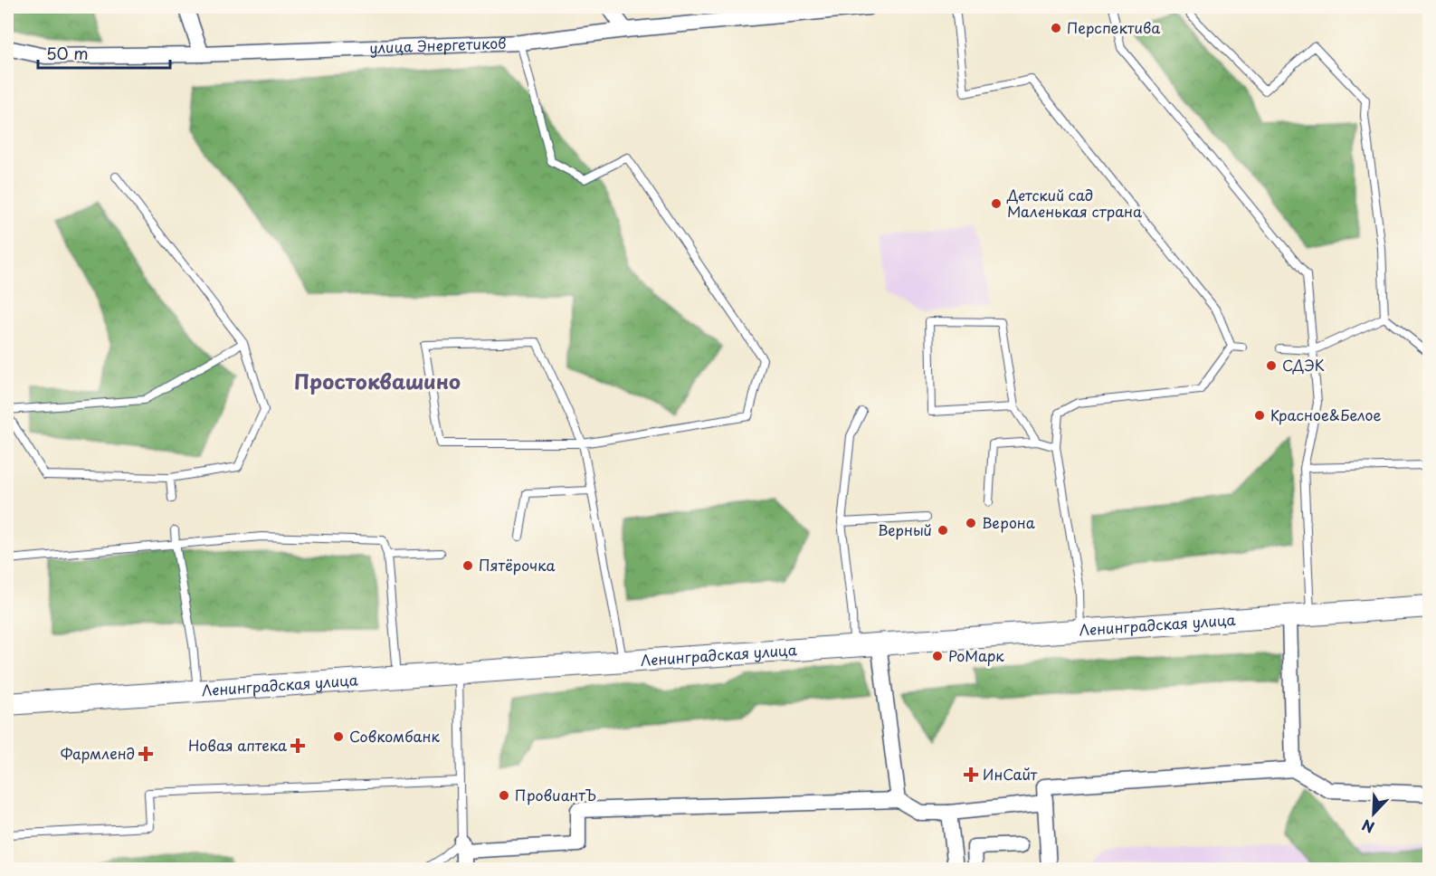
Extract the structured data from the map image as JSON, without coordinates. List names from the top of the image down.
{
  "streets": {
    "main road": ["Ленинградская улица"],
    "street": ["улица Энергетиков"]
  },
  "districts": ["Простоквашино"],
  "places": {
    "other": [
      "Перспектива",
      "Детский сад Маленькая страна",
      "СДЭК",
      "Красное&Белое",
      "Верона",
      "Верный",
      "Пятёрочка",
      "РоМарк",
      "Совкомбанк",
      "ПровиантЪ"
    ],
    "health": ["Новая аптека", "Фармленд", "ИнСайт"]
  },
  "scale_bar": "50 m",
  "north": "bottom left"
}
